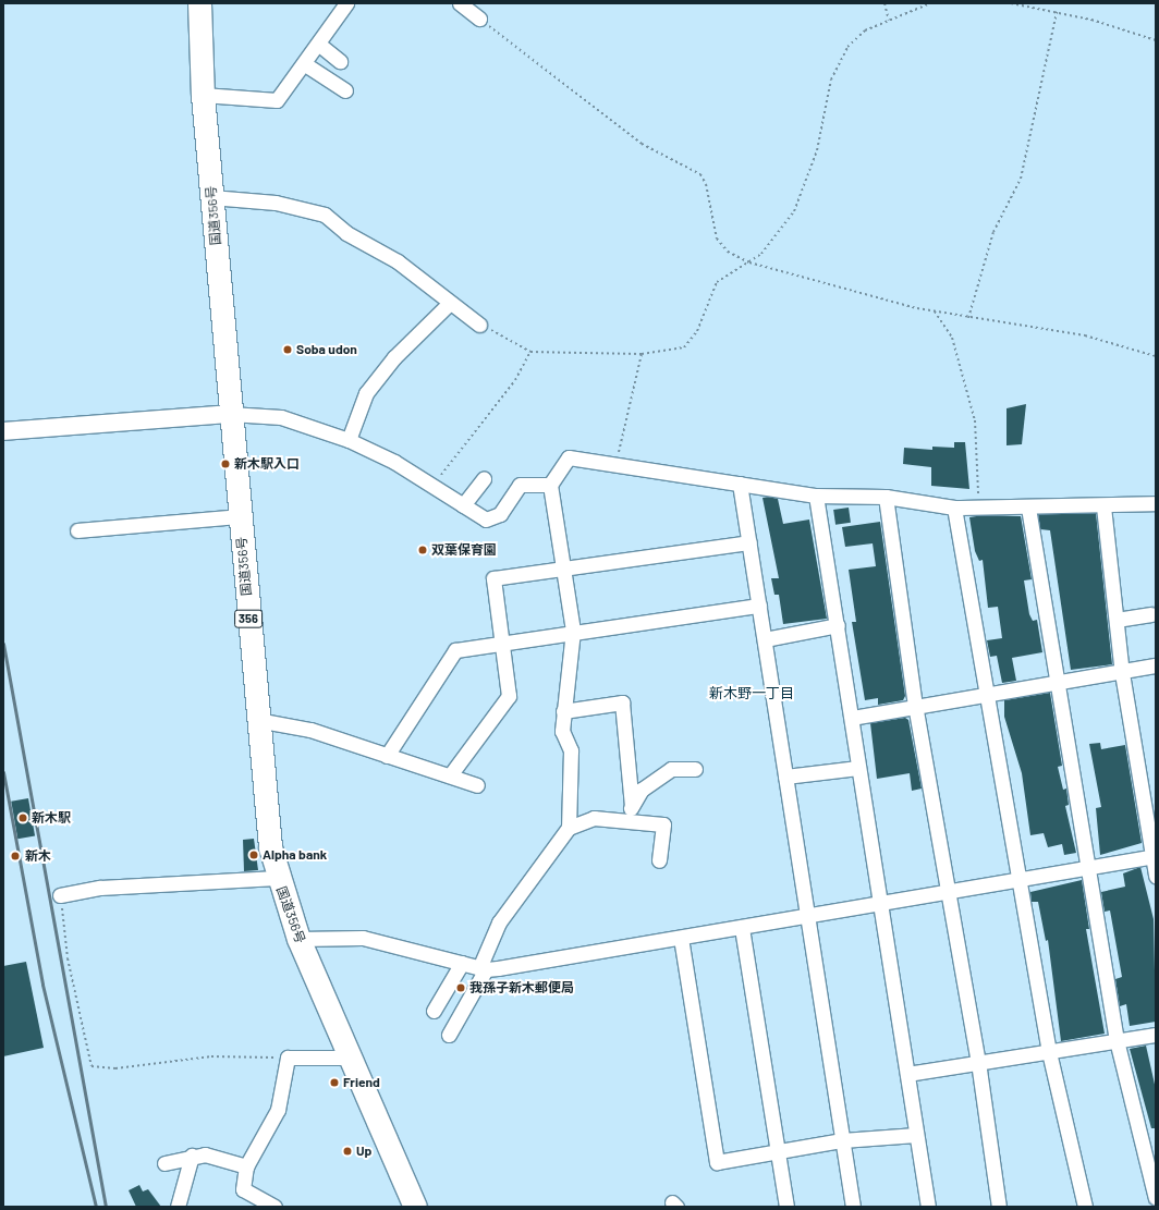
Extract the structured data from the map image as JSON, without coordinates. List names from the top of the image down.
{
  "streets": {
    "highway": ["国道356号", "356"]
  },
  "districts": ["新木野一丁目"],
  "places": [
    "Soba udon",
    "新木駅入口",
    "双葉保育園",
    "新木駅",
    "Alpha bank",
    "新木",
    "我孫子新木郵便局",
    "Friend",
    "Up"
  ]
}
